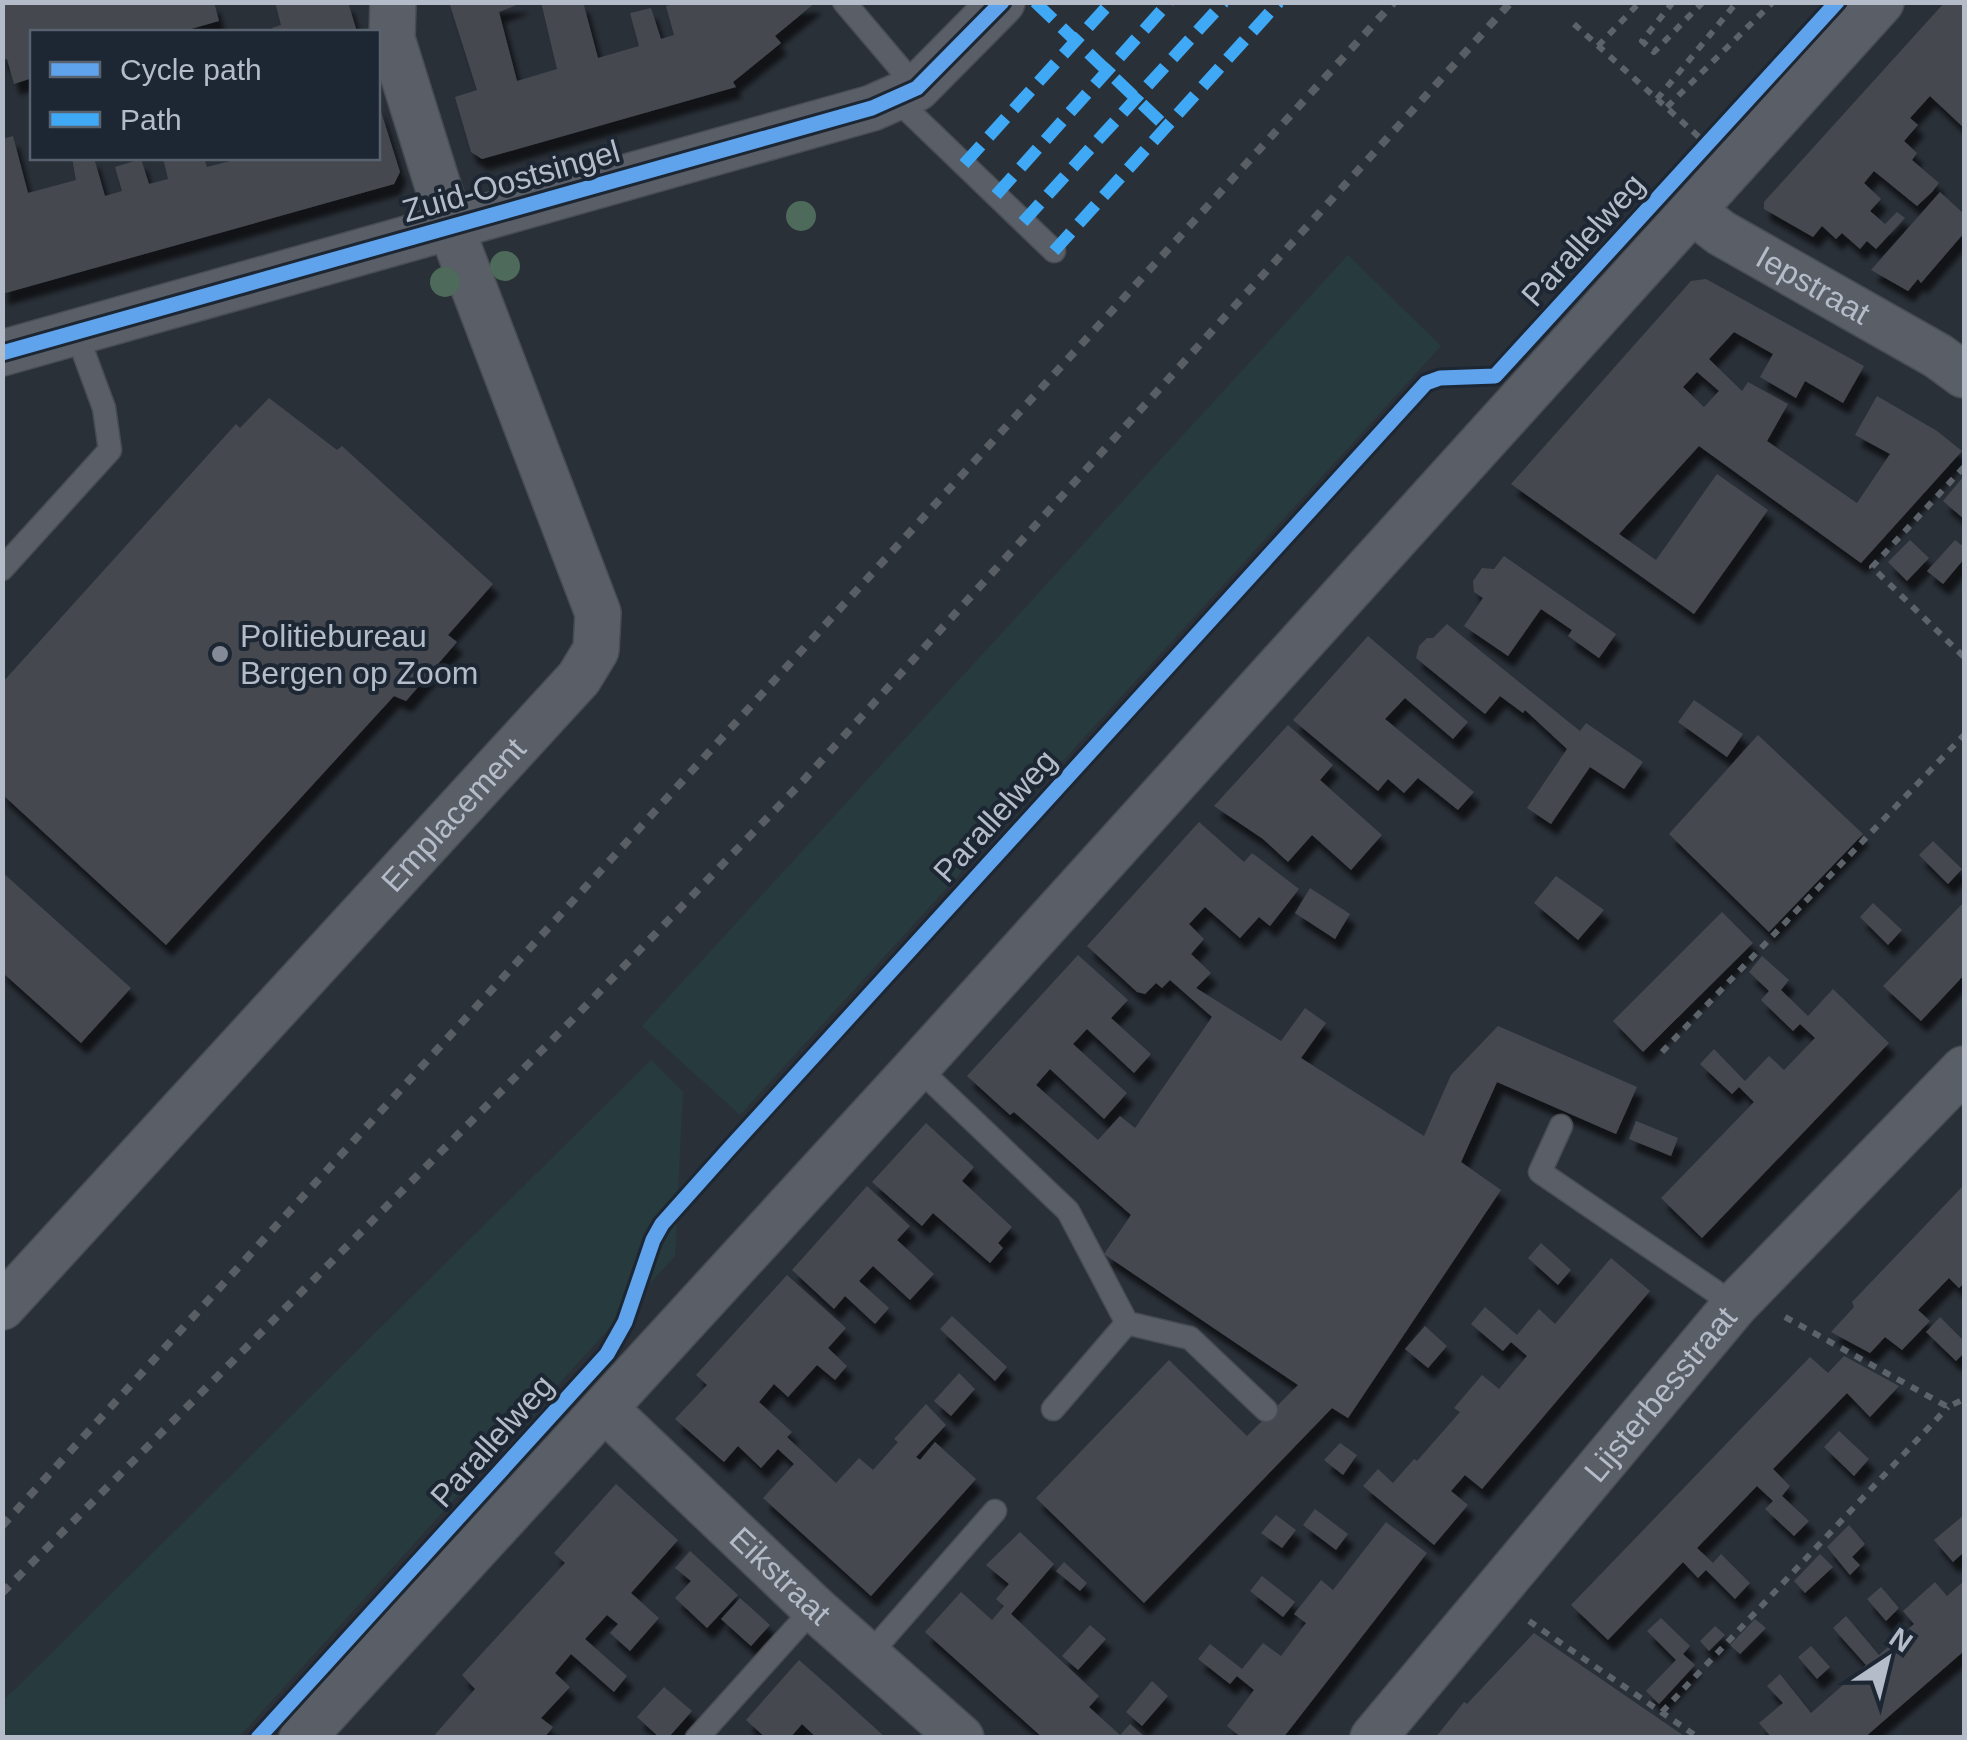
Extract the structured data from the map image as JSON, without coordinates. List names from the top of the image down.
{
  "streets": {
    "street": [
      "Zuid-Oostsingel",
      "Parallelweg",
      "Iepstraat",
      "Emplacement",
      "Lijsterbesstraat",
      "Eikstraat"
    ]
  },
  "crossings": [
    ["Zuid-Oostsingel", "Emplacement"],
    ["Parallelweg", "Iepstraat"],
    ["Parallelweg", "Eikstraat"]
  ],
  "places": ["Politiebureau Bergen op Zoom"],
  "legend": ["Cycle path", "Path"],
  "north": "top right"
}
